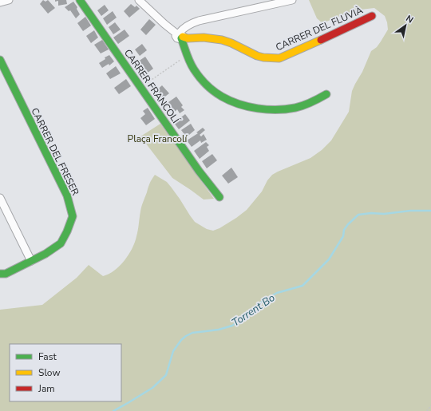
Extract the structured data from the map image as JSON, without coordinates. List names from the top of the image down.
{
  "streets": {
    "street": ["CARRER DEL FLUVIÀ", "CARRER FRANCOLÍ", "CARRER DEL FRESER"]
  },
  "water": ["Torrent Bo"],
  "parks": ["Plaça Francolí"],
  "legend": ["Fast", "Slow", "Jam"],
  "north": "top right"
}
